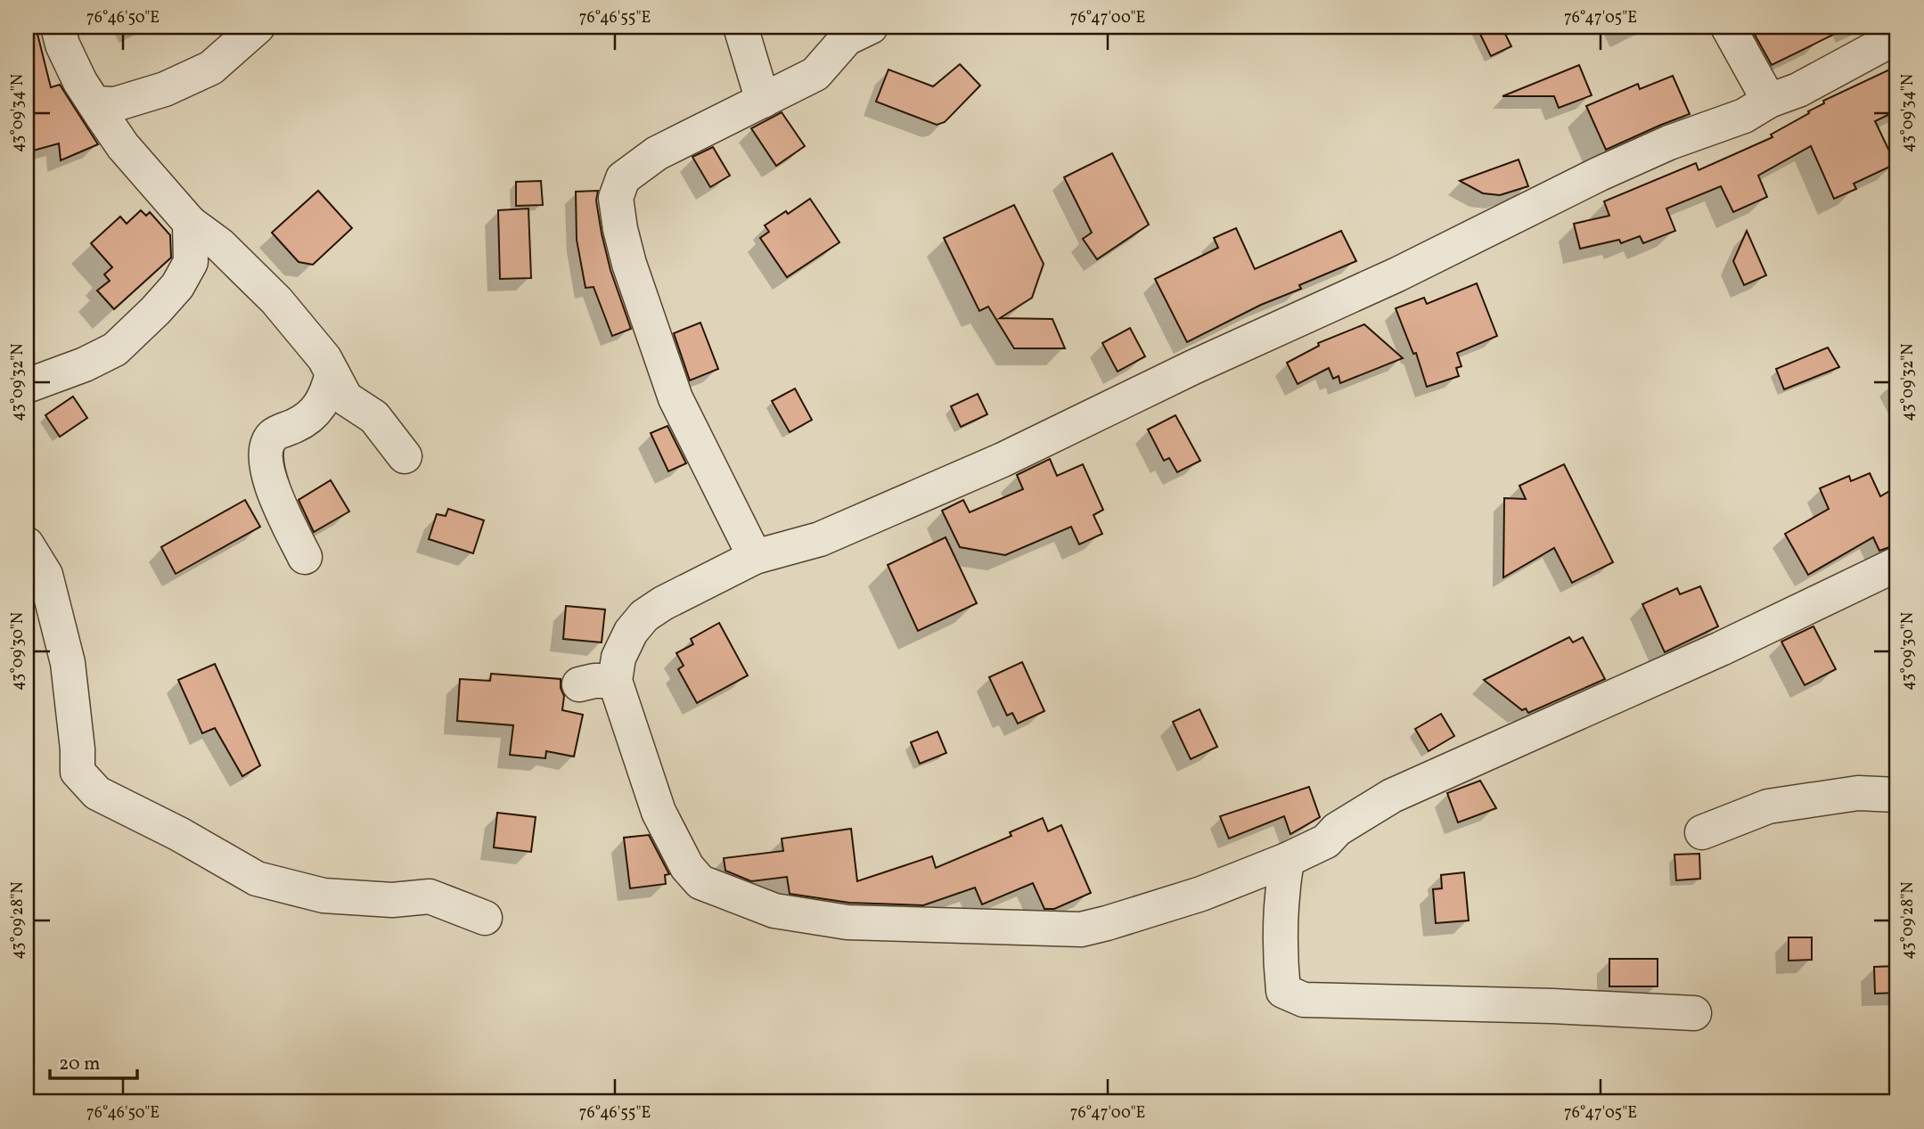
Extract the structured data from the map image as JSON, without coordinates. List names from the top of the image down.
{
  "scale_bar": "20 m",
  "coordinates": [
    "76°46'50\"E",
    "76°46'55\"E",
    "76°47'00\"E",
    "76°47'05\"E",
    "43°09'34\"N",
    "43°09'32\"N",
    "43°09'30\"N",
    "43°09'28\"N"
  ]
}
